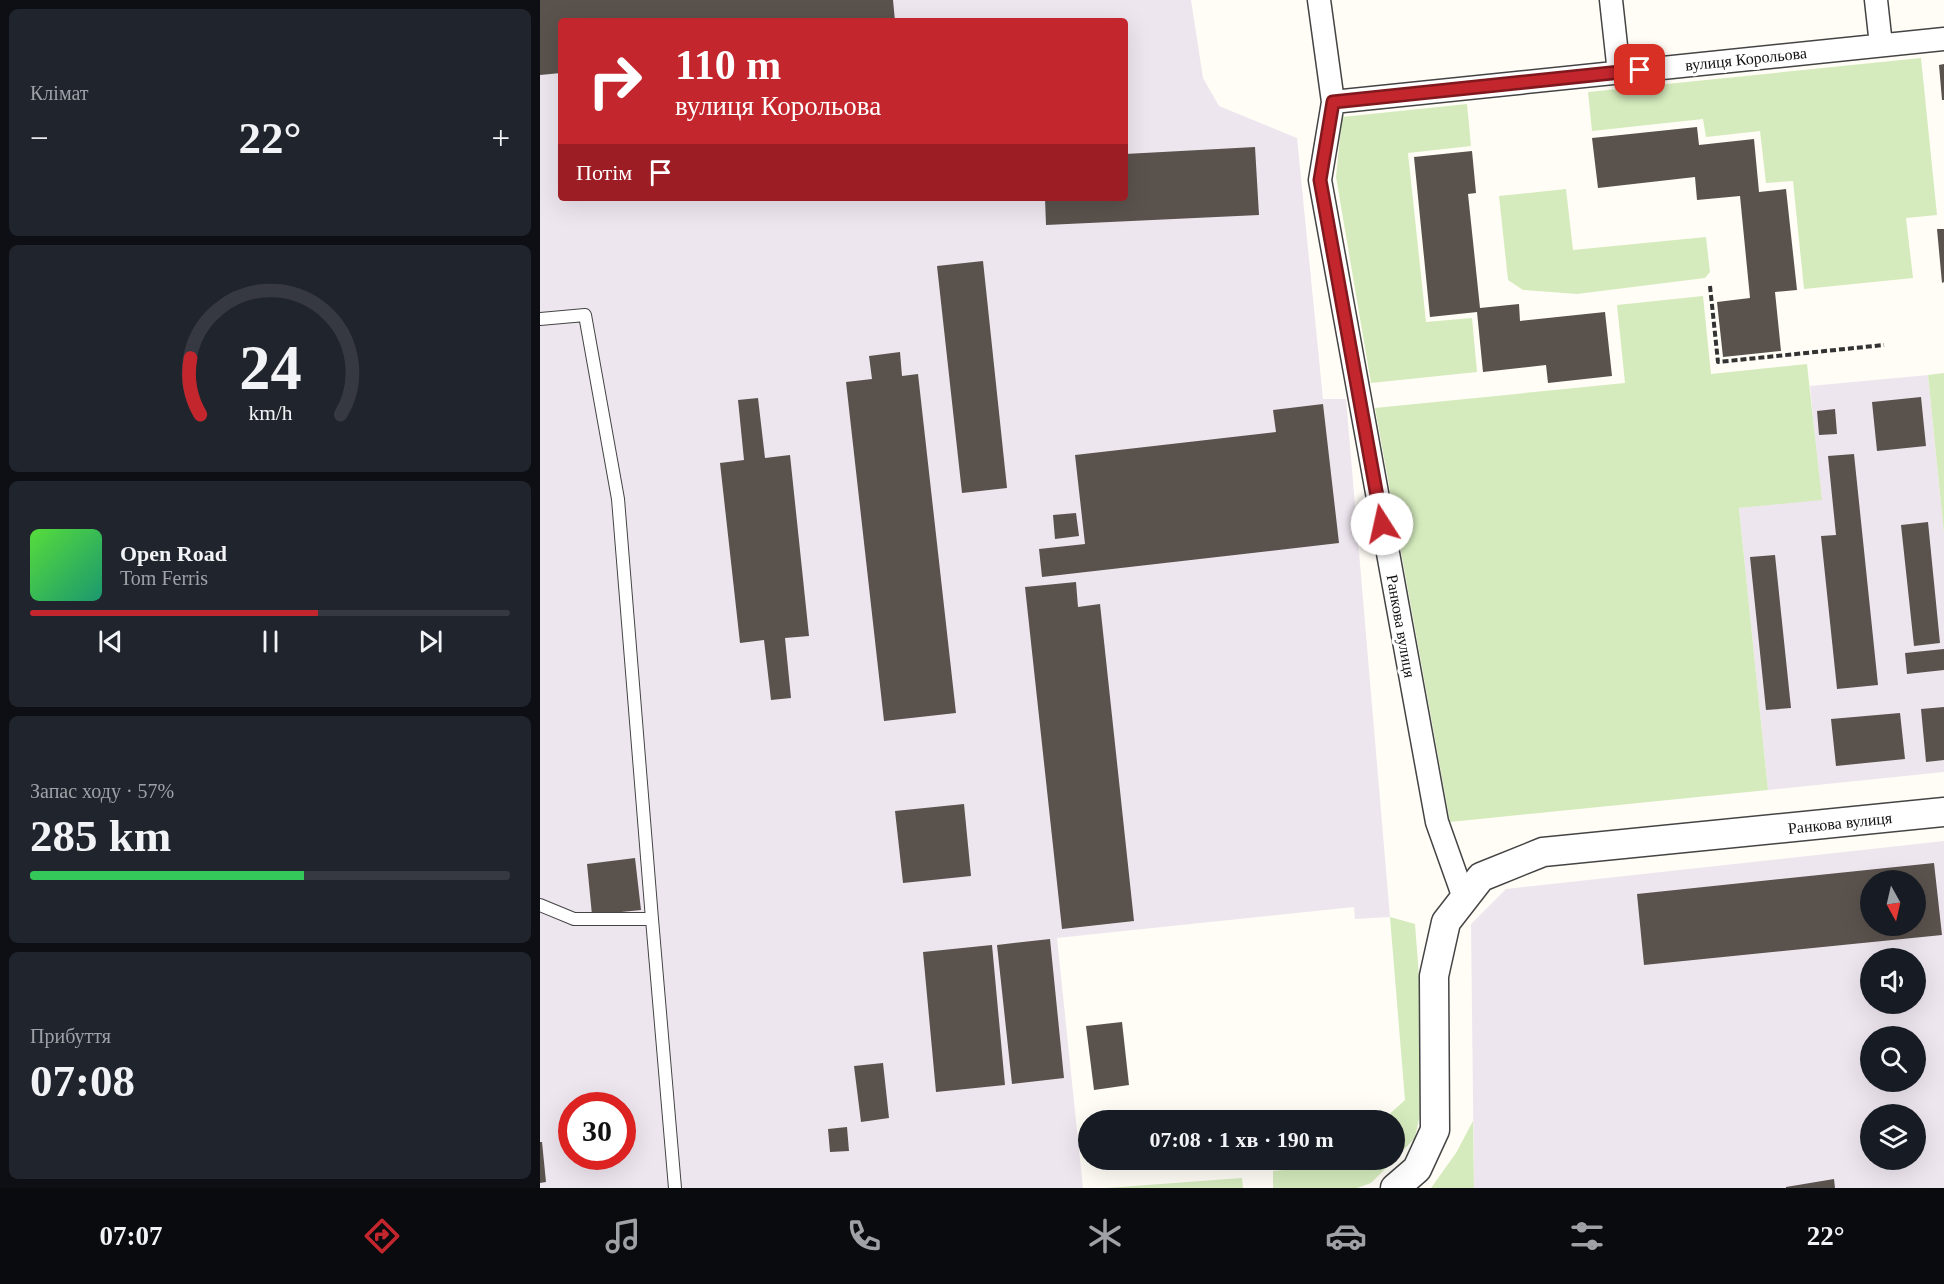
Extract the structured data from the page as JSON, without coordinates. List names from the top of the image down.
{
  "streets": {
    "street": ["вулиця Корольова", "Ранкова вулиця"]
  },
  "crossings": [
    ["вулиця Корольова", "Ранкова вулиця"]
  ],
  "north": "bottom",
  "page": {
    "tile": [
      "Клімат",
      ["Запас ходу · 57%", "285 km"],
      ["Прибуття", "07:08"]
    ],
    "turn": ["110 m", "вулиця Корольова"],
    "heat": ["−", "22°", "+"],
    "then": "Потім",
    "song": ["Open Road", "Tom Ferris"],
    "limit": "30",
    "trip": "07:08 · 1 хв · 190 m",
    "tabs": ["07:07", "22°"],
    "gauge": ["24", "km/h"]
  }
}
